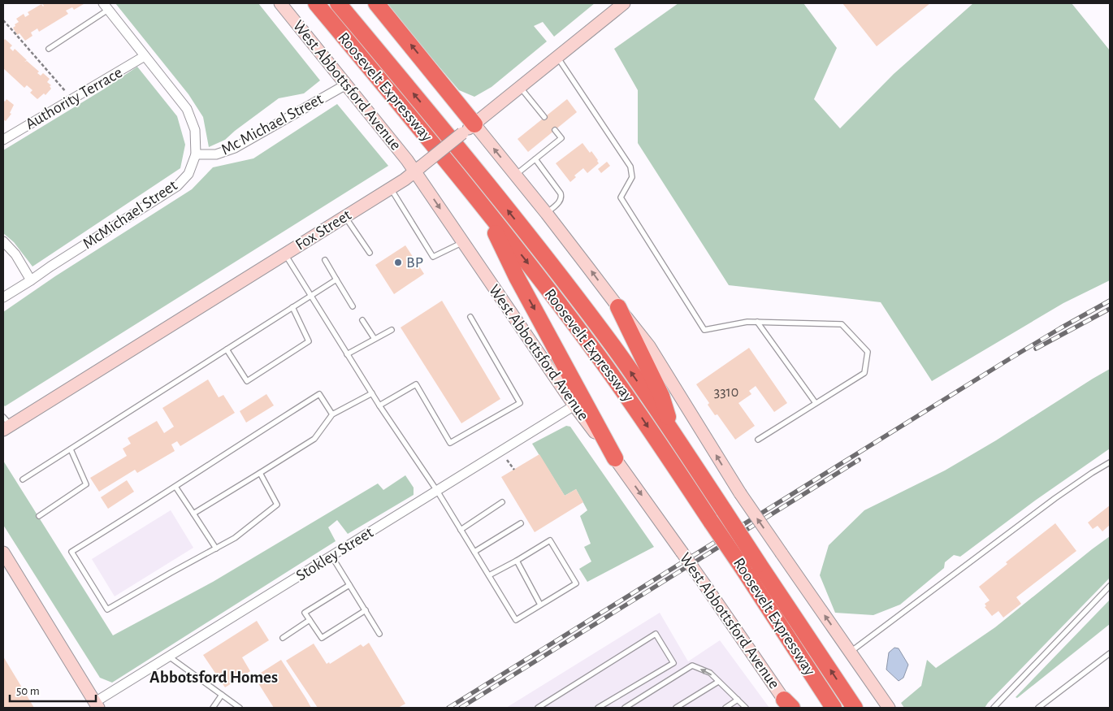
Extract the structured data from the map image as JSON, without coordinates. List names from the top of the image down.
{
  "streets": {
    "highway": ["Roosevelt Expressway"],
    "street": [
      "West Abbottsford Avenue",
      "Authority Terrace",
      "Mc Michael Street",
      "McMichael Street",
      "Fox Street",
      "Stokley Street"
    ]
  },
  "crossings": [
    ["West Abbottsford Avenue", "Mc Michael Street"],
    ["West Abbottsford Avenue", "Fox Street"],
    ["West Abbottsford Avenue", "Stokley Street"],
    ["Authority Terrace", "McMichael Street"],
    ["Mc Michael Street", "McMichael Street"]
  ],
  "districts": ["Abbotsford Homes"],
  "places": ["BP"],
  "house_numbers": ["3310"],
  "scale_bar": "50 m"
}
